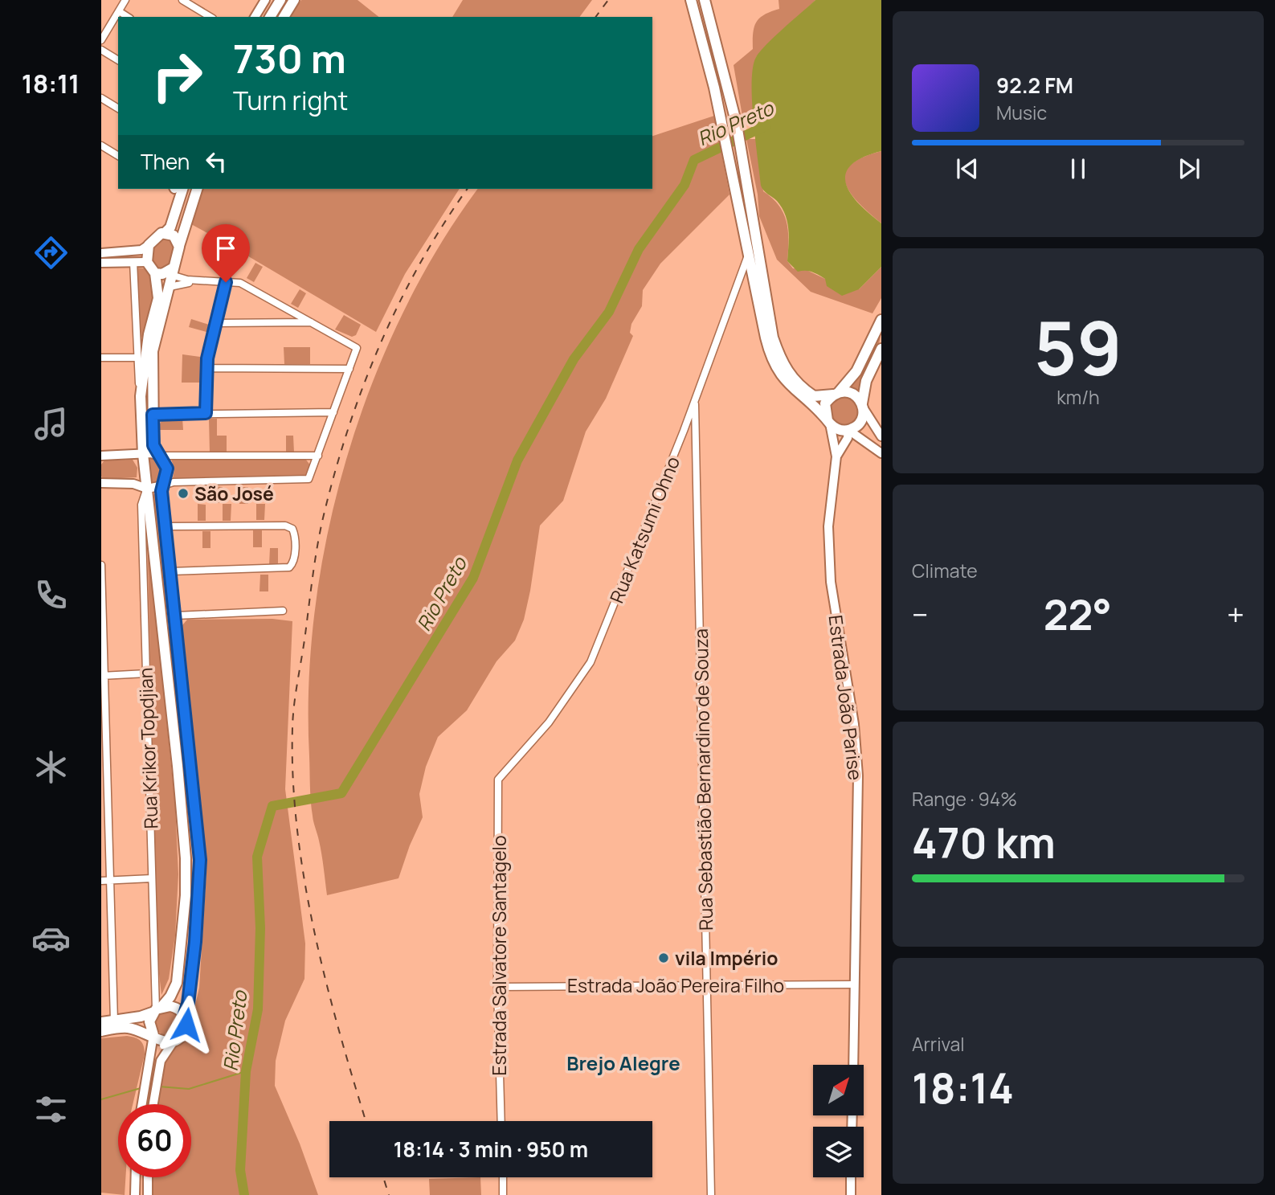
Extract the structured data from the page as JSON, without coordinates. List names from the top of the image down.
{
  "streets": {
    "main road": ["Estrada João Parise"],
    "street": [
      "Rua Katsumi Ohno",
      "Rua Krikor Topdjian",
      "Rua Sebastião Bernardino de Souza",
      "Estrada Salvatore Santagelo",
      "Estrada João Pereira Filho"
    ]
  },
  "crossings": [
    ["Rua Katsumi Ohno", "Rua Sebastião Bernardino de Souza"],
    ["Rua Katsumi Ohno", "Estrada Salvatore Santagelo"],
    ["Estrada João Parise", "Estrada João Pereira Filho"],
    ["Rua Sebastião Bernardino de Souza", "Estrada João Pereira Filho"],
    ["Estrada Salvatore Santagelo", "Estrada João Pereira Filho"]
  ],
  "districts": ["Brejo Alegre"],
  "water": ["Rio Preto"],
  "places": ["São José", "vila Império"],
  "north": "top right",
  "page": {
    "tabs": "18:11",
    "turn": ["730 m", "Turn right"],
    "song": ["92.2 FM", "Music"],
    "then": "Then",
    "tile": [
      ["59", "km/h"],
      "Climate",
      ["Range · 94%", "470 km"],
      ["Arrival", "18:14"]
    ],
    "heat": ["−", "22°", "+"],
    "limit": "60",
    "trip": "18:14 · 3 min · 950 m"
  }
}
